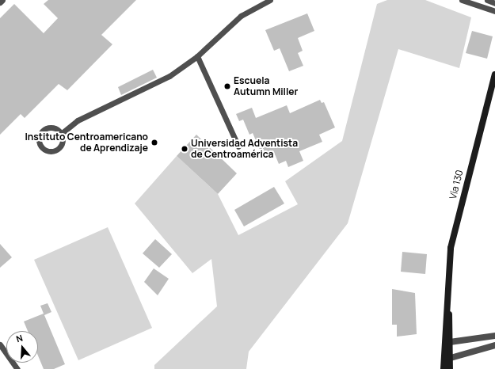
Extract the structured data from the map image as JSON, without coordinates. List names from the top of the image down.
{
  "streets": {
    "main road": ["Vía 130"]
  },
  "places": ["Escuela Autumn Miller", "Instituto Centroamericano de Aprendizaje", "Universidad Adventista de Centroamérica"],
  "north": "top"
}
